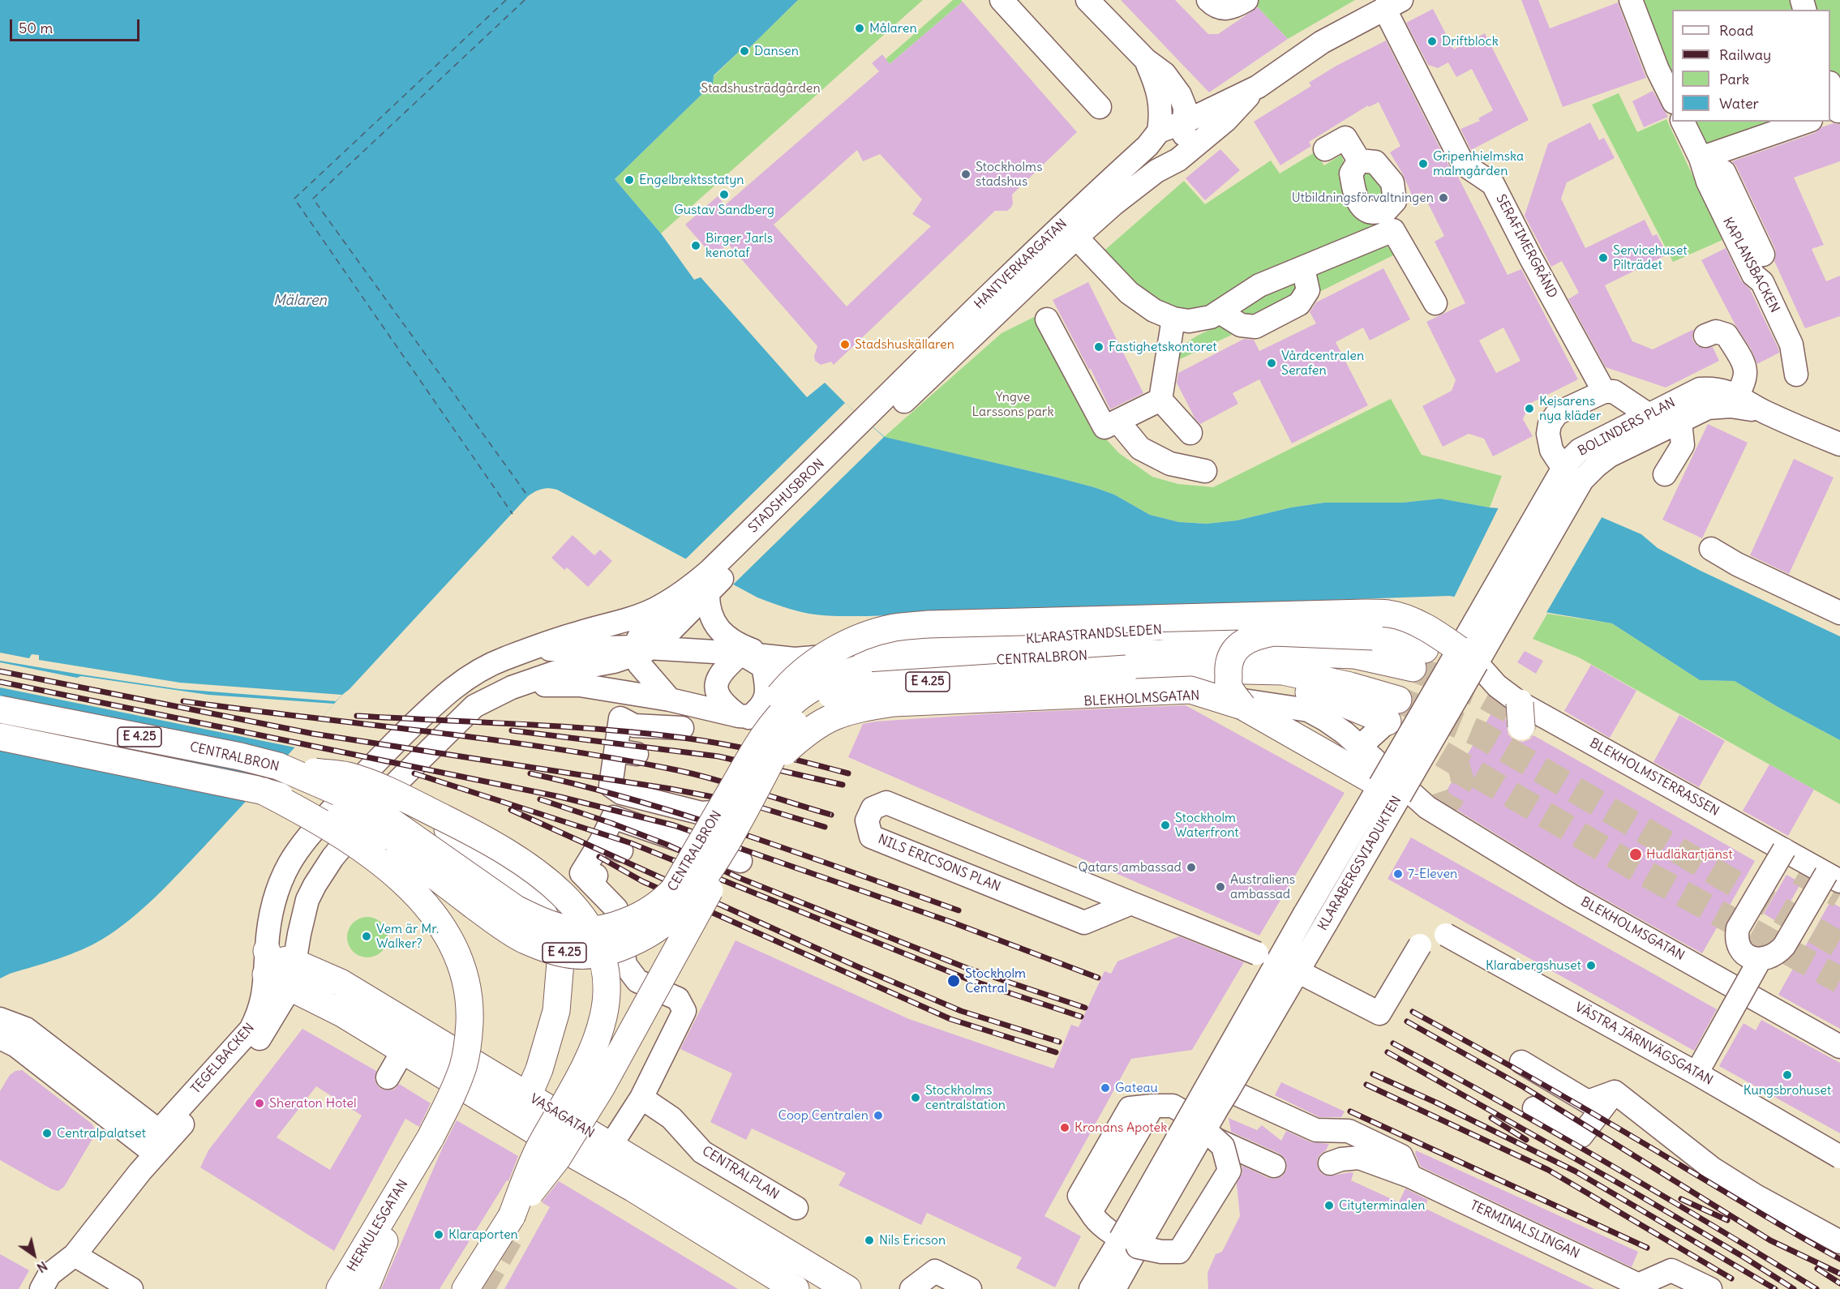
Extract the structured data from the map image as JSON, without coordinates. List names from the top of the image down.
{
  "streets": {
    "main road": [
      "KLARASTRANDSLEDEN",
      "CENTRALBRON",
      "E 4.25",
      "VASAGATAN",
      "HERKULESGATAN"
    ],
    "street": [
      "SERAFIMERGRÄND",
      "HANTVERKARGATAN",
      "KAPLANSBACKEN",
      "BOLINDERS PLAN",
      "STADSHUSBRON",
      "BLEKHOLMSGATAN",
      "BLEKHOLMSTERRASSEN",
      "NILS ERICSONS PLAN",
      "KLARABERGSVIADUKTEN",
      "VÄSTRA JÄRNVÄGSGATAN",
      "TEGELBACKEN",
      "CENTRALPLAN",
      "TERMINALSLINGAN"
    ]
  },
  "crossings": [
    ["SERAFIMERGRÄND", "HANTVERKARGATAN"],
    ["HANTVERKARGATAN", "STADSHUSBRON"],
    ["BOLINDERS PLAN", "KLARABERGSVIADUKTEN"],
    ["STADSHUSBRON", "KLARASTRANDSLEDEN"],
    ["KLARASTRANDSLEDEN", "CENTRALBRON"],
    ["KLARASTRANDSLEDEN", "BLEKHOLMSGATAN"],
    ["KLARASTRANDSLEDEN", "TEGELBACKEN"],
    ["CENTRALBRON", "E 4.25"],
    ["CENTRALBRON", "HERKULESGATAN"],
    ["BLEKHOLMSTERRASSEN", "KLARABERGSVIADUKTEN"],
    ["NILS ERICSONS PLAN", "KLARABERGSVIADUKTEN"],
    ["TEGELBACKEN", "VASAGATAN"]
  ],
  "water": ["Mälaren"],
  "parks": ["Stadshusträdgården", "Yngve Larssons park"],
  "places": [
    "Målaren",
    "Driftblock",
    "Dansen",
    "Gripenhielmska malmgården",
    "Stockholms stadshus",
    "Engelbrektsstatyn",
    "Gustav Sandberg",
    "Utbildningsförvaltningen",
    "Birger Jarls kenotaf",
    "Servicehuset Pilträdet",
    "Stadshuskällaren",
    "Fastighetskontoret",
    "Vårdcentralen Serafen",
    "Kejsarens nya kläder",
    "Stockholm Waterfront",
    "Hudläkartjänst",
    "Qatars ambassad",
    "7-Eleven",
    "Australiens ambassad",
    "Vem är Mr. Walker?",
    "Klarabergshuset",
    "Stockholm Central",
    "Kungsbrohuset",
    "Gateau",
    "Stockholms centralstation",
    "Sheraton Hotel",
    "Coop Centralen",
    "Kronans Apotek",
    "Centralpalatset",
    "Cityterminalen",
    "Klaraporten",
    "Nils Ericson"
  ],
  "legend": [
    "Road",
    "Railway",
    "Park",
    "Water"
  ],
  "scale_bar": "50 m",
  "north": "bottom right"
}
